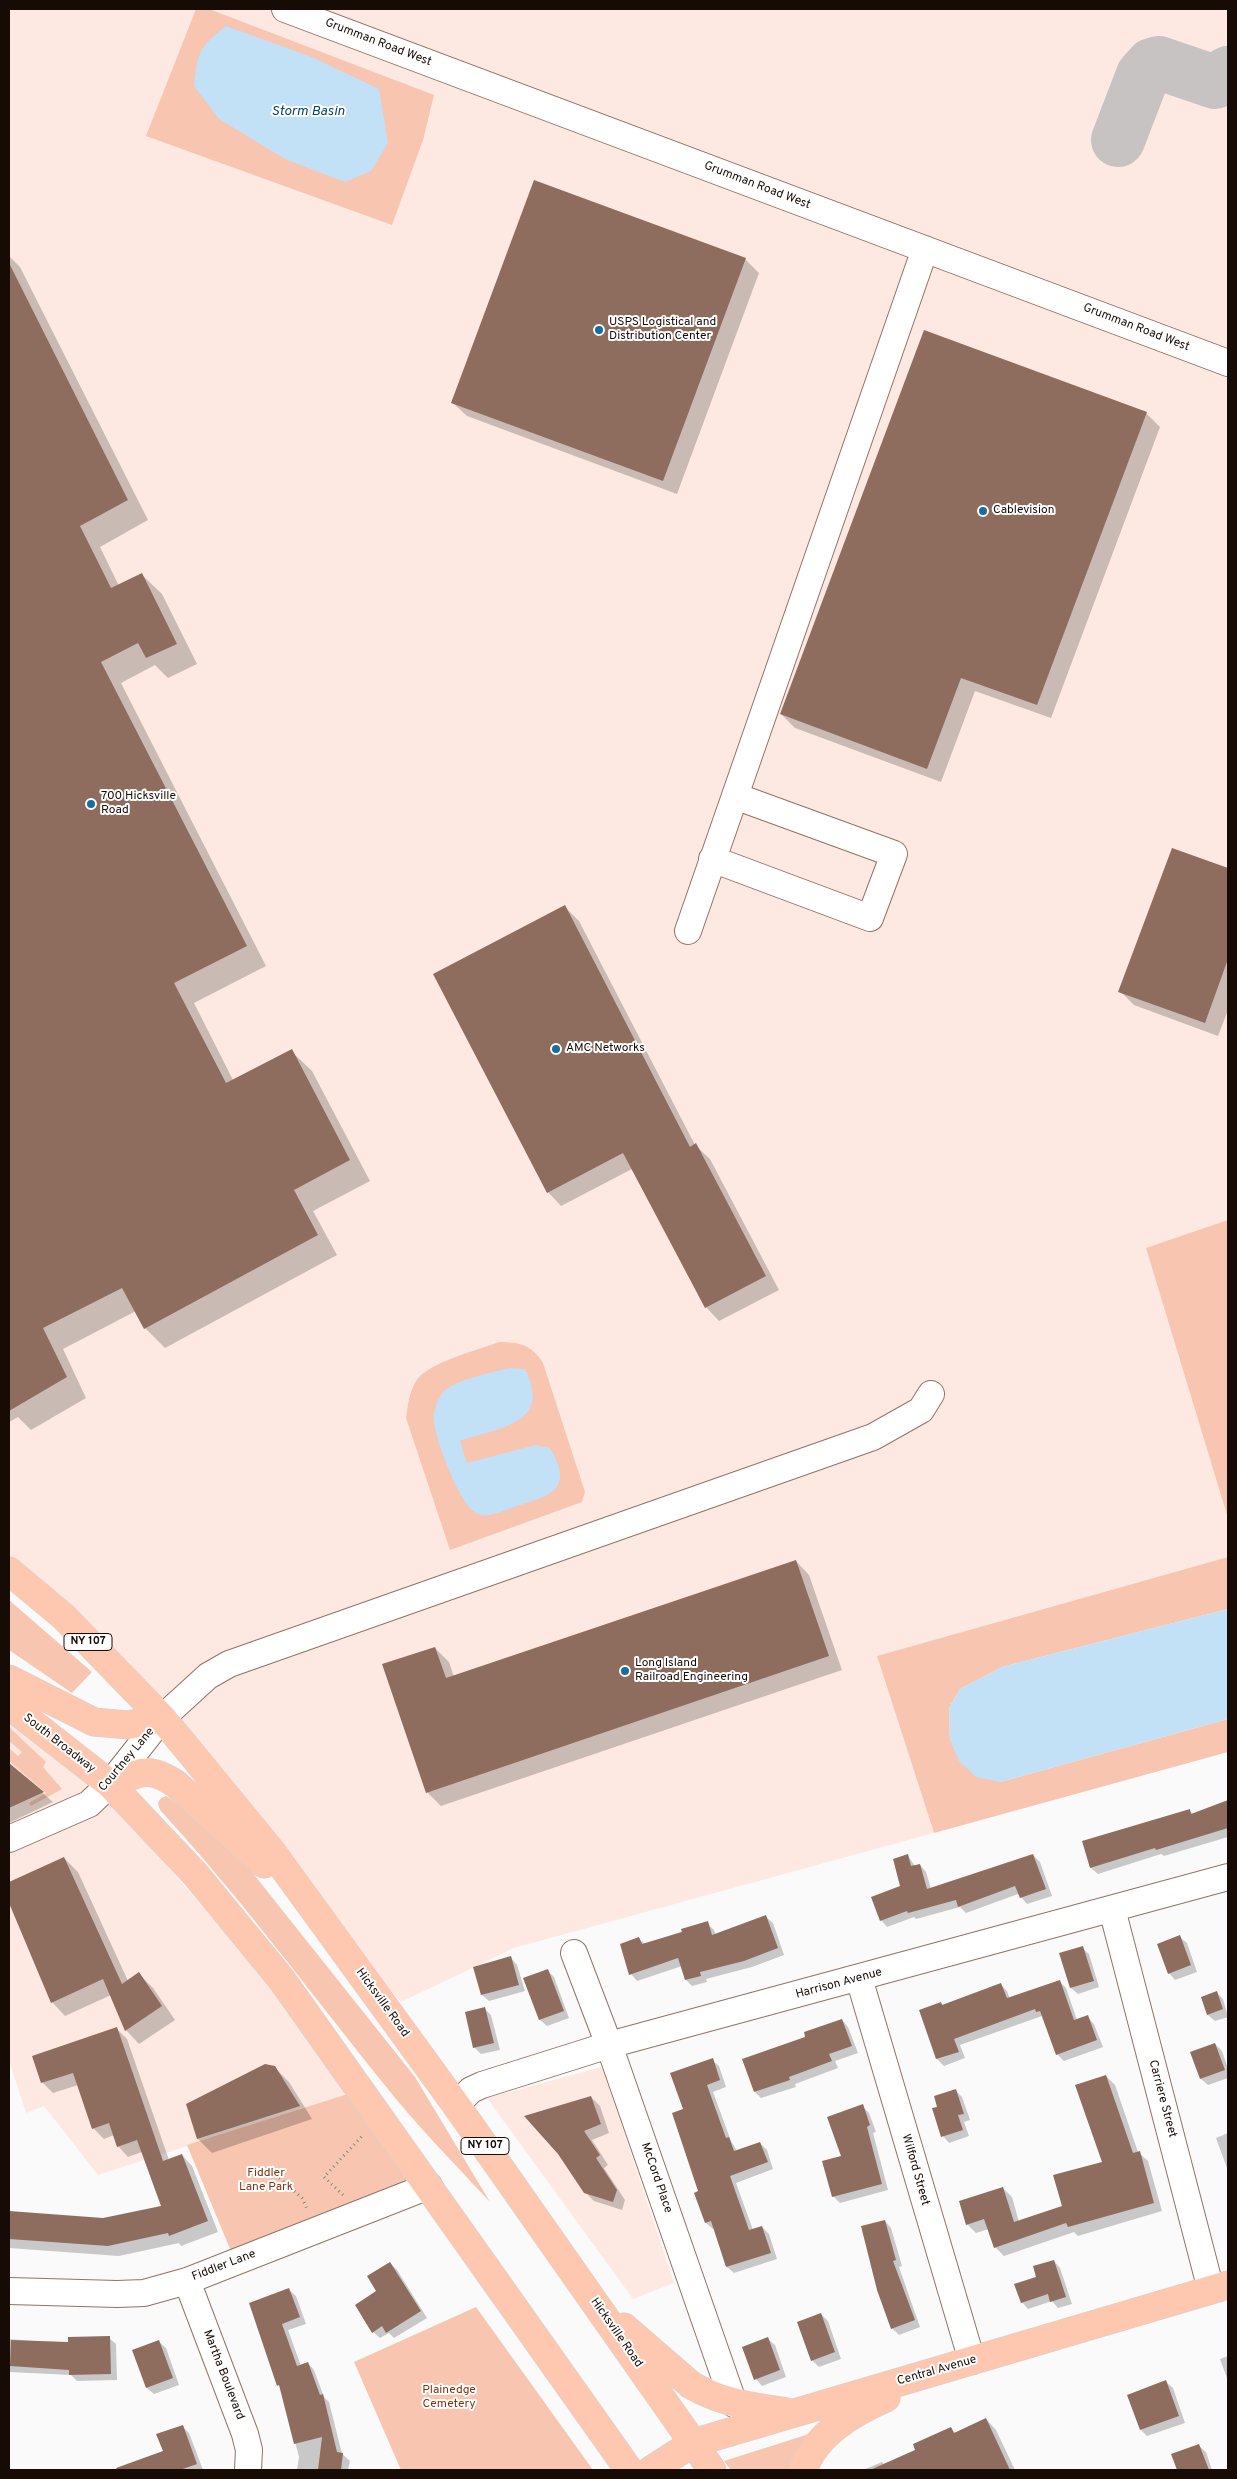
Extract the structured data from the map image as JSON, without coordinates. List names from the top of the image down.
{
  "streets": {
    "main road": [
      "NY 107",
      "South Broadway",
      "Hicksville Road",
      "Central Avenue"
    ],
    "street": [
      "Grumman Road West",
      "Courtney Lane",
      "Harrison Avenue",
      "Carriere Street",
      "Wilford Street",
      "McCord Place",
      "Fiddler Lane",
      "Martha Boulevard"
    ]
  },
  "crossings": [
    ["South Broadway", "Courtney Lane"],
    ["Courtney Lane", "Hicksville Road"],
    ["Harrison Avenue", "Hicksville Road"],
    ["Harrison Avenue", "Carriere Street"],
    ["Harrison Avenue", "Wilford Street"],
    ["Harrison Avenue", "McCord Place"],
    ["Hicksville Road", "Central Avenue"],
    ["Carriere Street", "Central Avenue"],
    ["Wilford Street", "Central Avenue"],
    ["Fiddler Lane", "Martha Boulevard"]
  ],
  "water": ["Storm Basin"],
  "parks": ["Fiddler Lane Park", "Plainedge Cemetery"],
  "places": [
    "USPS Logistical and Distribution Center",
    "Cablevision",
    "700 Hicksville Road",
    "AMC Networks",
    "Long Island Railroad Engineering"
  ]
}
